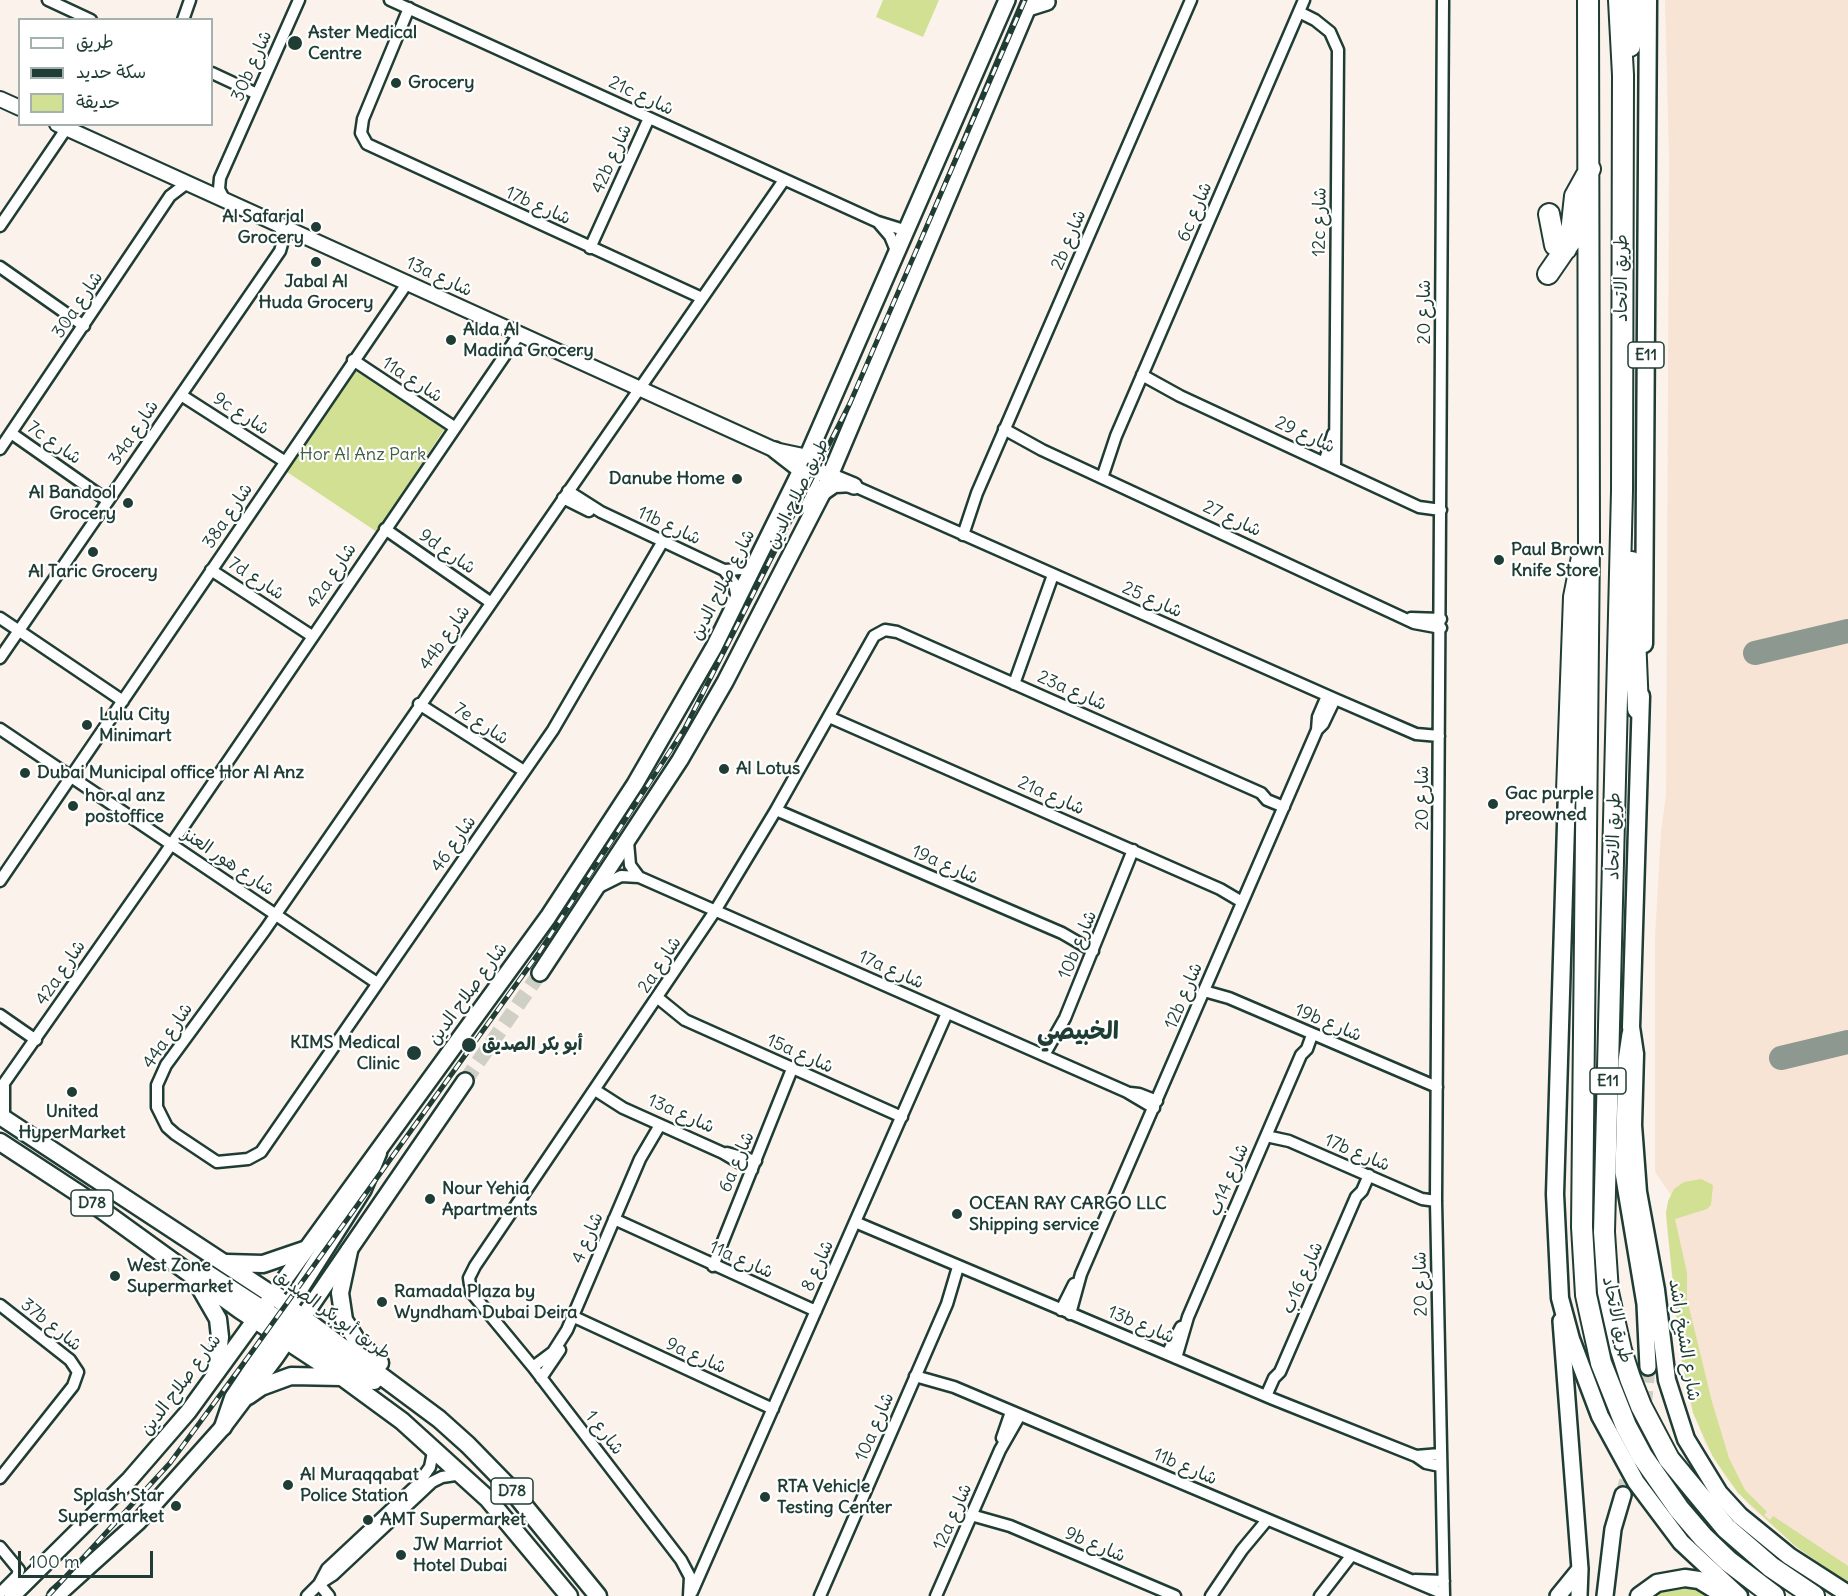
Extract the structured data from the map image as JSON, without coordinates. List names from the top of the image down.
{
  "streets": {
    "highway": ["طريق الاتحاد", "E11"],
    "main road": [
      "طريق صلاح الدين",
      "شارع صلاح الدين",
      "D78",
      "طريق أبو بكر الصديق",
      "شارع الشيخ راشد"
    ],
    "street": [
      "30b شارع",
      "21c شارع",
      "42b شارع",
      "17b شارع",
      "6c شارع",
      "12c شارع",
      "2b شارع",
      "13a شارع",
      "30a شارع",
      "شارع 20",
      "11a شارع",
      "9c شارع",
      "34a شارع",
      "شارع 29",
      "7c شارع",
      "38a شارع",
      "شارع 27",
      "11b شارع",
      "9d شارع",
      "42a شارع",
      "7d شارع",
      "شارع 25",
      "44b شارع",
      "23a شارع",
      "7e شارع",
      "21a شارع",
      "شارع 46",
      "شارع هور العنز",
      "19a شارع",
      "10b شارع",
      "2a شارع",
      "17a شارع",
      "12b شارع",
      "19b شارع",
      "44a شارع",
      "15a شارع",
      "6a شارع",
      "شارع 14ب",
      "شارع 4",
      "شارع 8",
      "شارع 16ب",
      "37b شارع",
      "13b شارع",
      "9a شارع",
      "10a شارع",
      "شارع 1",
      "12a شارع",
      "9b شارع"
    ]
  },
  "crossings": [
    ["21c شارع", "42b شارع"],
    ["21c شارع", "17b شارع"],
    ["21c شارع", "طريق صلاح الدين"],
    ["21c شارع", "44b شارع"],
    ["42b شارع", "17b شارع"],
    ["17b شارع", "شارع 20"],
    ["17b شارع", "44b شارع"],
    ["17b شارع", "شارع 14ب"],
    ["17b شارع", "شارع 16ب"],
    ["6c شارع", "12c شارع"],
    ["6c شارع", "شارع 29"],
    ["6c شارع", "شارع 27"],
    ["12c شارع", "شارع 29"],
    ["2b شارع", "شارع 27"],
    ["2b شارع", "شارع 25"],
    ["13a شارع", "30a شارع"],
    ["13a شارع", "34a شارع"],
    ["13a شارع", "38a شارع"],
    ["13a شارع", "42a شارع"],
    ["13a شارع", "44b شارع"],
    ["13a شارع", "2a شارع"],
    ["13a شارع", "6a شارع"],
    ["13a شارع", "شارع 4"],
    ["طريق الاتحاد", "شارع الشيخ راشد"],
    ["30a شارع", "7c شارع"],
    ["شارع 20", "شارع 29"],
    ["شارع 20", "شارع 27"],
    ["شارع 20", "11b شارع"],
    ["شارع 20", "شارع 25"],
    ["شارع 20", "19b شارع"],
    ["شارع 20", "13b شارع"],
    ["11a شارع", "38a شارع"],
    ["11a شارع", "42a شارع"],
    ["11a شارع", "6a شارع"],
    ["11a شارع", "شارع 4"],
    ["11a شارع", "شارع 8"],
    ["9c شارع", "34a شارع"],
    ["9c شارع", "38a شارع"],
    ["34a شارع", "7c شارع"],
    ["طريق صلاح الدين", "شارع صلاح الدين"],
    ["38a شارع", "7d شارع"],
    ["38a شارع", "شارع هور العنز"],
    ["11b شارع", "44b شارع"],
    ["11b شارع", "شارع 46"],
    ["11b شارع", "10a شارع"],
    ["11b شارع", "12a شارع"],
    ["9d شارع", "42a شارع"],
    ["9d شارع", "44b شارع"],
    ["42a شارع", "7d شارع"],
    ["42a شارع", "شارع هور العنز"],
    ["42a شارع", "طريق أبو بكر الصديق"],
    ["شارع صلاح الدين", "D78"],
    ["شارع صلاح الدين", "طريق أبو بكر الصديق"],
    ["شارع 25", "12b شارع"],
    ["44b شارع", "7e شارع"],
    ["44b شارع", "شارع هور العنز"],
    ["44b شارع", "44a شارع"],
    ["23a شارع", "2a شارع"],
    ["23a شارع", "12b شارع"],
    ["7e شارع", "شارع 46"],
    ["21a شارع", "10b شارع"],
    ["21a شارع", "2a شارع"],
    ["21a شارع", "12b شارع"],
    ["شارع 46", "شارع هور العنز"],
    ["شارع 46", "44a شارع"],
    ["شارع هور العنز", "44a شارع"],
    ["19a شارع", "10b شارع"],
    ["19a شارع", "2a شارع"],
    ["10b شارع", "17a شارع"],
    ["2a شارع", "17a شارع"],
    ["2a شارع", "15a شارع"],
    ["2a شارع", "شارع 1"],
    ["17a شارع", "12b شارع"],
    ["17a شارع", "شارع 8"],
    ["12b شارع", "19b شارع"],
    ["12b شارع", "13b شارع"],
    ["19b شارع", "شارع 14ب"],
    ["15a شارع", "6a شارع"],
    ["15a شارع", "شارع 8"],
    ["شارع 14ب", "13b شارع"],
    ["شارع 4", "9a شارع"],
    ["شارع 4", "شارع 1"],
    ["شارع 8", "13b شارع"],
    ["شارع 8", "9a شارع"],
    ["شارع 8", "شارع 1"],
    ["شارع 16ب", "13b شارع"],
    ["13b شارع", "10a شارع"],
    ["12a شارع", "9b شارع"]
  ],
  "districts": ["الخبيصي"],
  "parks": ["Hor Al Anz Park"],
  "places": [
    "Aster Medical Centre",
    "Grocery",
    "Al Safarjal Grocery",
    "Jabal Al Huda Grocery",
    "Alda Al Madina Grocery",
    "Danube Home",
    "Al Bandool Grocery",
    "Al Taric Grocery",
    "Paul Brown Knife Store",
    "Lulu City Minimart",
    "Al Lotus",
    "Dubai Municipal office Hor Al Anz",
    "Gac purple preowned",
    "hor al anz postoffice",
    "أبو بكر الصديق",
    "KIMS Medical Clinic",
    "United HyperMarket",
    "Nour Yehia Apartments",
    "OCEAN RAY CARGO LLC Shipping service",
    "West Zone Supermarket",
    "Ramada Plaza by Wyndham Dubai Deira",
    "Al Muraqqabat Police Station",
    "RTA Vehicle Testing Center",
    "Splash Star Supermarket",
    "AMT Supermarket",
    "JW Marriot Hotel Dubai"
  ],
  "legend": ["طريق", "سكة حديد", "حديقة"],
  "scale_bar": "100 m"
}
